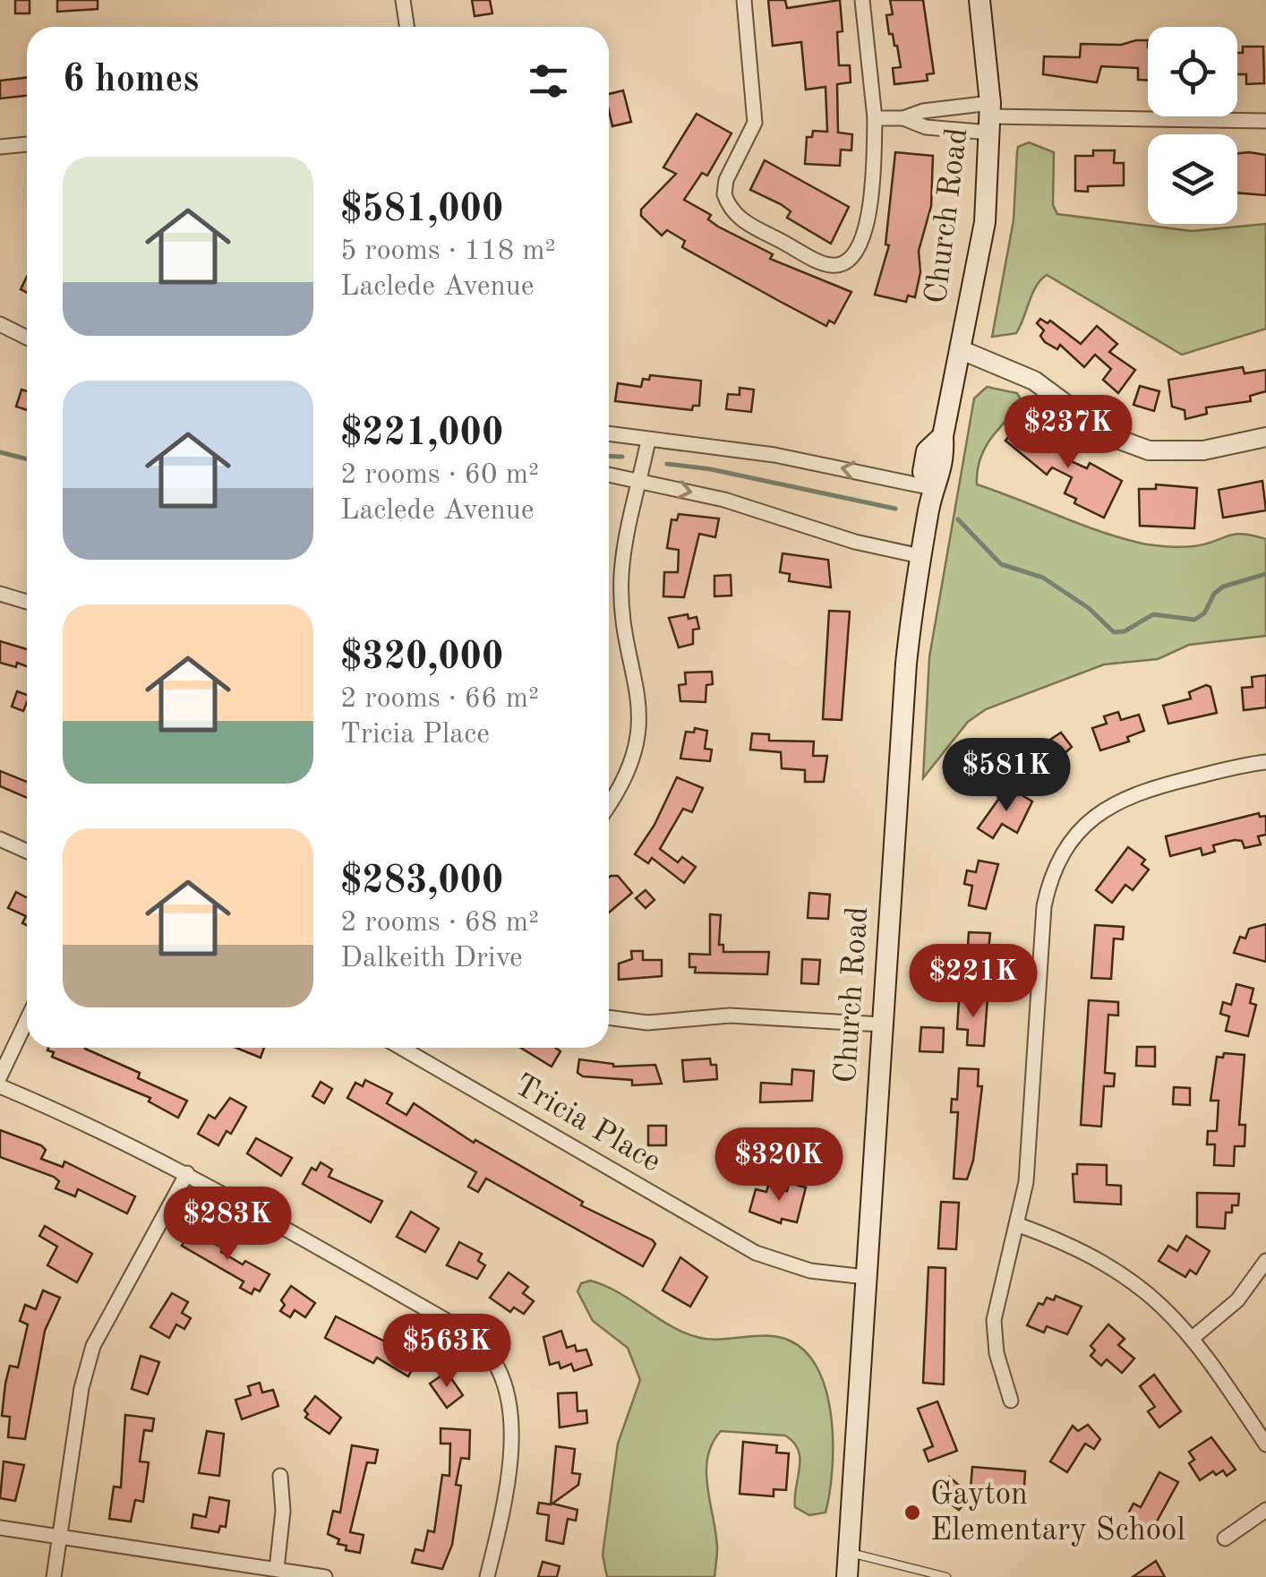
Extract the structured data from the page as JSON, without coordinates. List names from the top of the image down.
{
  "streets": {
    "main road": ["Church Road"],
    "street": ["Tricia Place"]
  },
  "crossings": [
    ["Church Road", "Tricia Place"]
  ],
  "places": ["Gayton Elementary School"],
  "page": {
    "heading": "6 homes",
    "list": [
      {
        "name": "$581,000",
        "note": "5 rooms · 118 m² · Laclede Avenue"
      },
      {
        "name": "$221,000",
        "note": "2 rooms · 60 m² · Laclede Avenue"
      },
      {
        "name": "$320,000",
        "note": "2 rooms · 66 m² · Tricia Place"
      },
      {
        "name": "$283,000",
        "note": "2 rooms · 68 m² · Dalkeith Drive"
      }
    ],
    "price": [
      "$237K",
      "$581K",
      "$221K",
      "$320K",
      "$283K",
      "$563K"
    ]
  }
}
